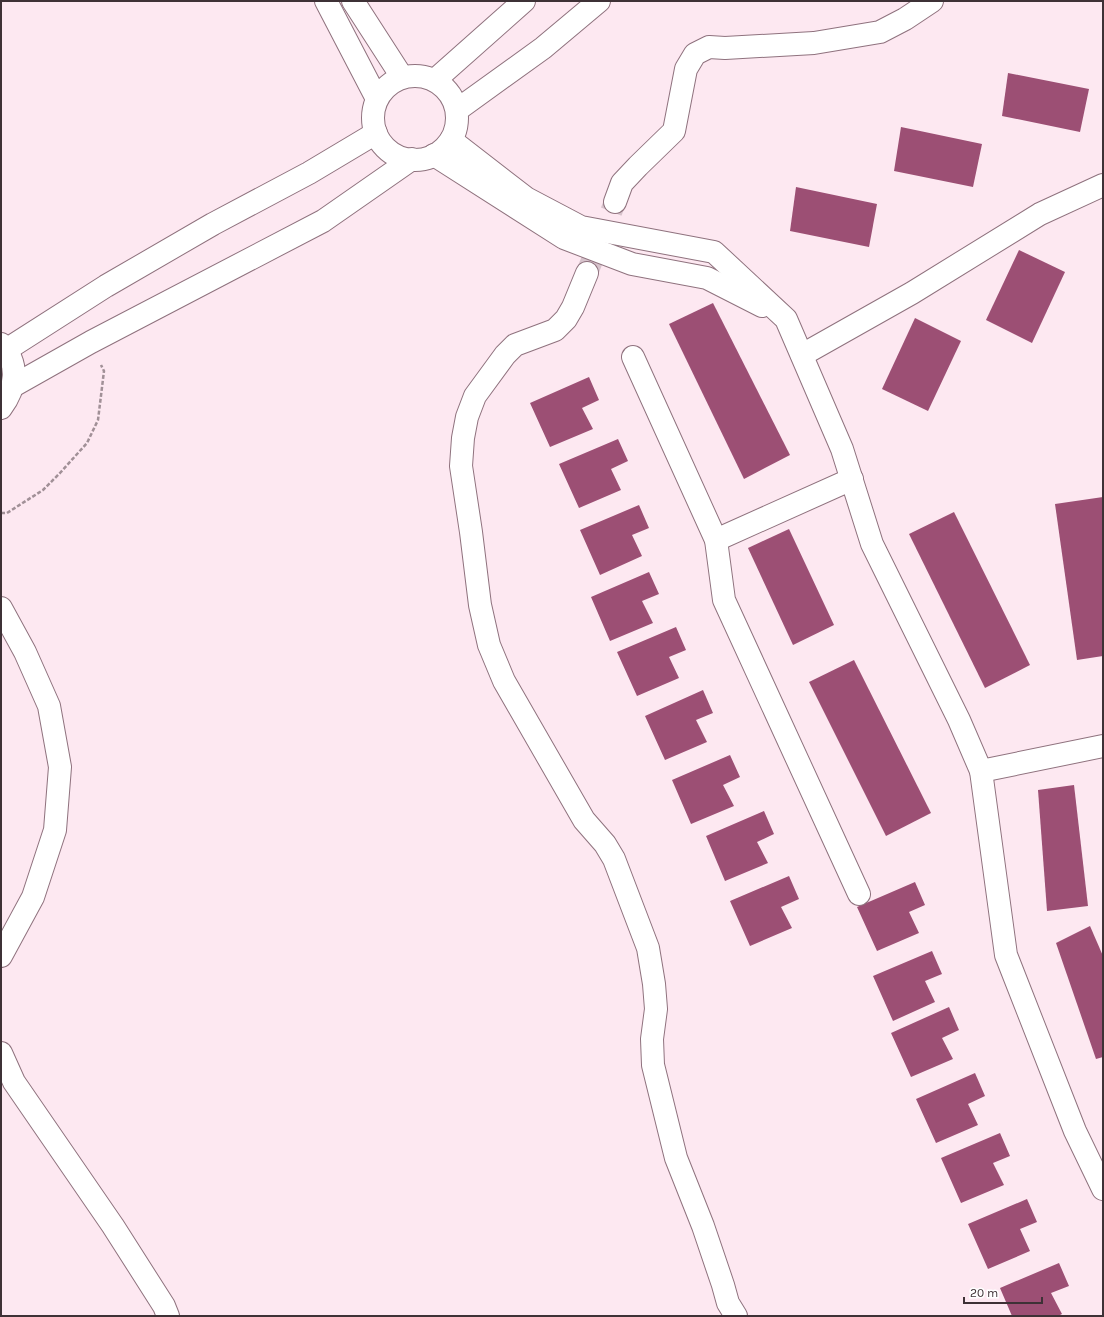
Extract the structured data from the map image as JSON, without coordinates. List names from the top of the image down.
{
  "scale_bar": "20 m"
}
